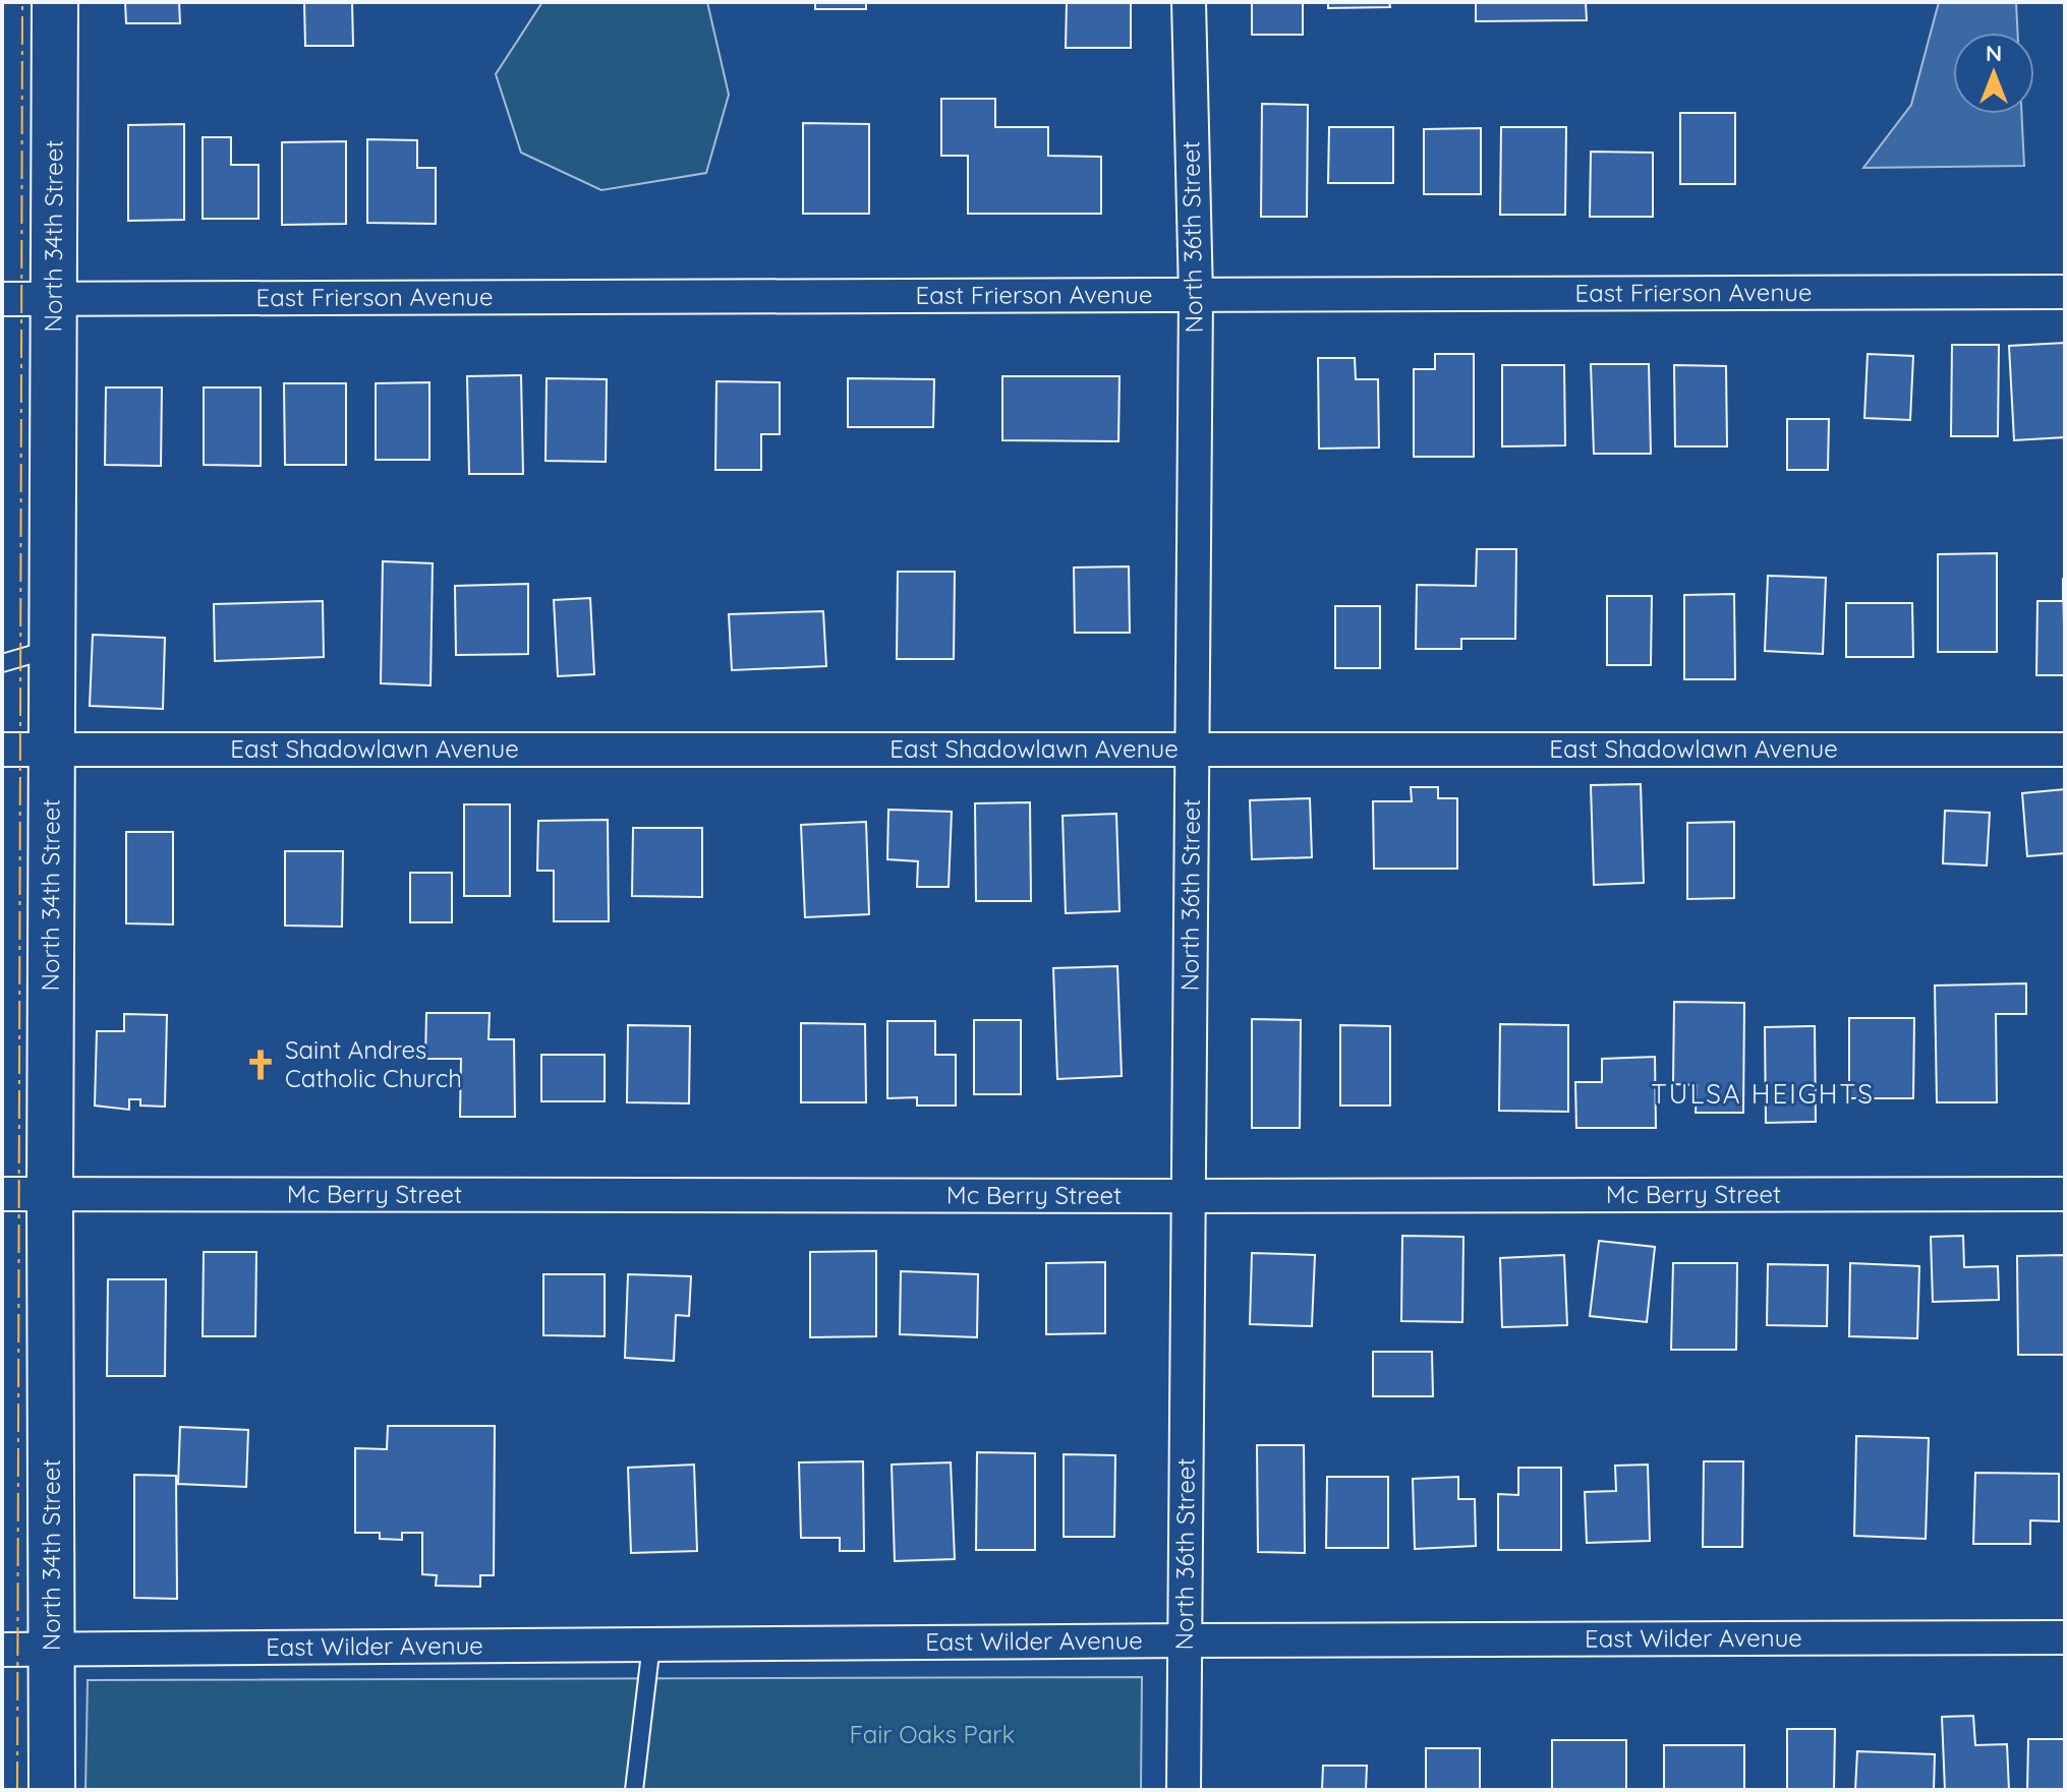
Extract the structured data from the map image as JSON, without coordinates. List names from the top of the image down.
{
  "streets": {
    "street": [
      "North 34th Street",
      "North 36th Street",
      "East Frierson Avenue",
      "East Shadowlawn Avenue",
      "Mc Berry Street",
      "East Wilder Avenue"
    ]
  },
  "crossings": [
    ["North 34th Street", "East Frierson Avenue"],
    ["North 34th Street", "East Shadowlawn Avenue"],
    ["North 34th Street", "Mc Berry Street"],
    ["North 34th Street", "East Wilder Avenue"],
    ["North 36th Street", "East Frierson Avenue"],
    ["North 36th Street", "East Shadowlawn Avenue"],
    ["North 36th Street", "Mc Berry Street"],
    ["North 36th Street", "East Wilder Avenue"]
  ],
  "districts": ["TULSA HEIGHTS"],
  "parks": ["Fair Oaks Park"],
  "places": {
    "church": ["Saint Andres Catholic Church"]
  },
  "north": "top"
}
